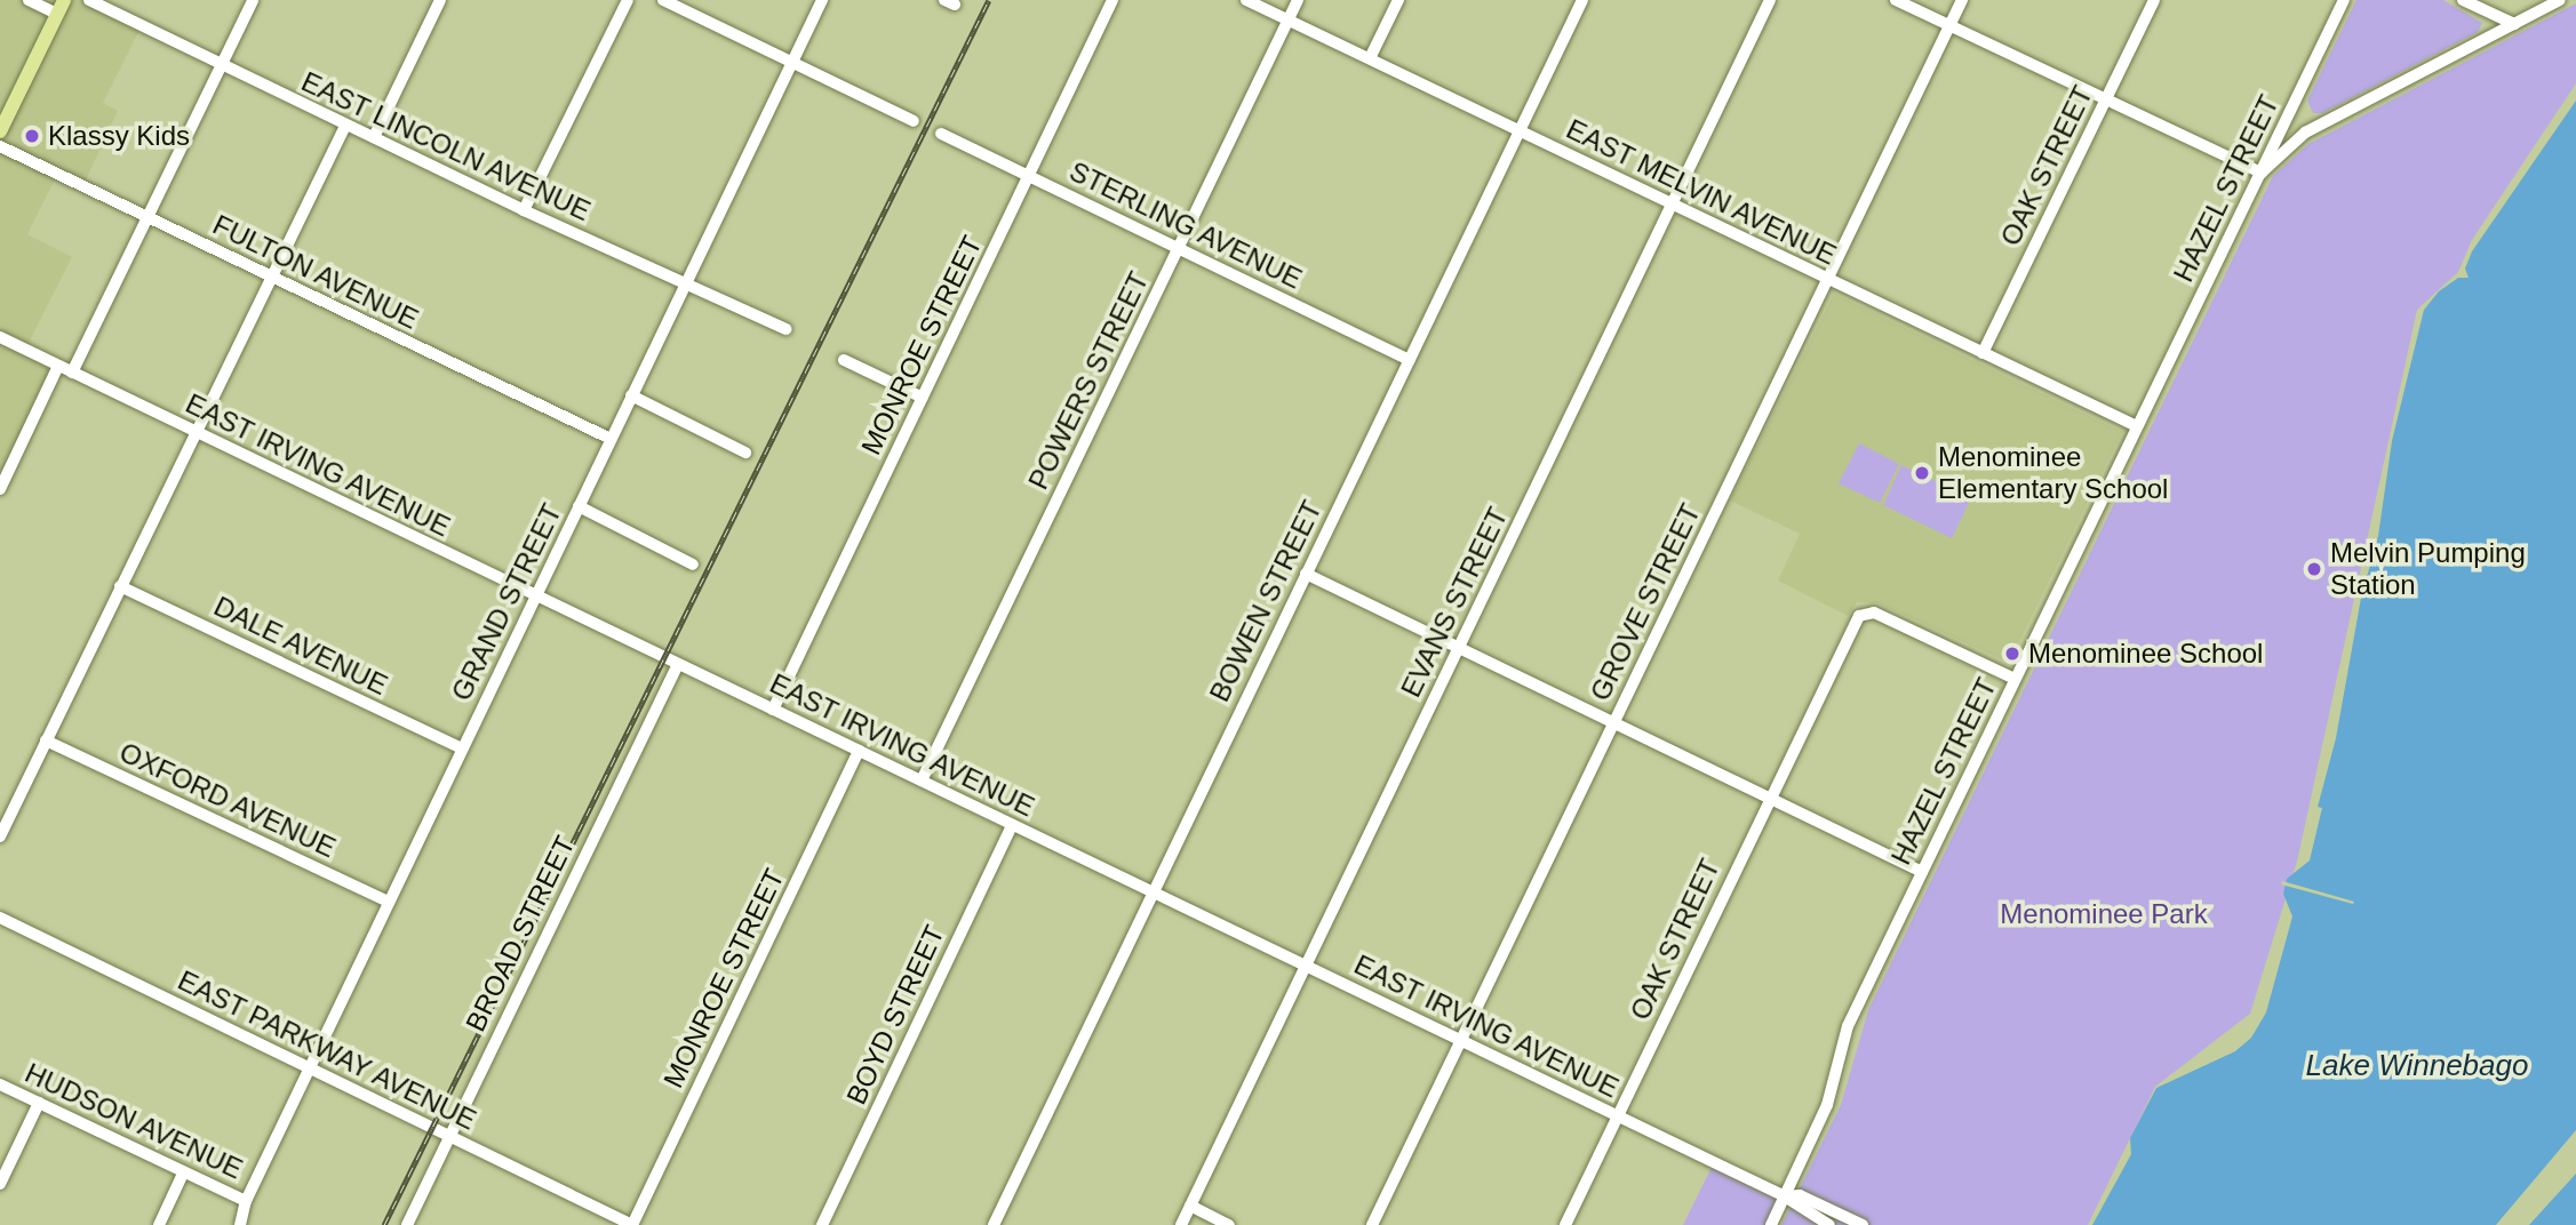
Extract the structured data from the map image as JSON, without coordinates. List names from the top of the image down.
{
  "streets": {
    "street": [
      "EAST LINCOLN AVENUE",
      "OAK STREET",
      "HAZEL STREET",
      "EAST MELVIN AVENUE",
      "STERLING AVENUE",
      "FULTON AVENUE",
      "MONROE STREET",
      "POWERS STREET",
      "EAST IRVING AVENUE",
      "BOWEN STREET",
      "GRAND STREET",
      "EVANS STREET",
      "GROVE STREET",
      "DALE AVENUE",
      "OXFORD AVENUE",
      "BROAD STREET",
      "BOYD STREET",
      "EAST PARKWAY AVENUE",
      "HUDSON AVENUE"
    ]
  },
  "crossings": [
    ["EAST LINCOLN AVENUE", "GRAND STREET"],
    ["OAK STREET", "HAZEL STREET"],
    ["OAK STREET", "EAST MELVIN AVENUE"],
    ["OAK STREET", "EAST IRVING AVENUE"],
    ["HAZEL STREET", "EAST MELVIN AVENUE"],
    ["HAZEL STREET", "EAST IRVING AVENUE"],
    ["EAST MELVIN AVENUE", "POWERS STREET"],
    ["EAST MELVIN AVENUE", "BOWEN STREET"],
    ["EAST MELVIN AVENUE", "EVANS STREET"],
    ["EAST MELVIN AVENUE", "GROVE STREET"],
    ["STERLING AVENUE", "MONROE STREET"],
    ["STERLING AVENUE", "POWERS STREET"],
    ["STERLING AVENUE", "BOWEN STREET"],
    ["FULTON AVENUE", "GRAND STREET"],
    ["MONROE STREET", "EAST IRVING AVENUE"],
    ["MONROE STREET", "EAST PARKWAY AVENUE"],
    ["POWERS STREET", "EAST IRVING AVENUE"],
    ["EAST IRVING AVENUE", "BOWEN STREET"],
    ["EAST IRVING AVENUE", "GRAND STREET"],
    ["EAST IRVING AVENUE", "EVANS STREET"],
    ["EAST IRVING AVENUE", "GROVE STREET"],
    ["EAST IRVING AVENUE", "BROAD STREET"],
    ["EAST IRVING AVENUE", "BOYD STREET"],
    ["GRAND STREET", "DALE AVENUE"],
    ["GRAND STREET", "OXFORD AVENUE"],
    ["GRAND STREET", "EAST PARKWAY AVENUE"],
    ["GRAND STREET", "HUDSON AVENUE"],
    ["BROAD STREET", "EAST PARKWAY AVENUE"]
  ],
  "water": ["Lake Winnebago"],
  "parks": ["Menominee Park"],
  "places": [
    "Klassy Kids",
    "Menominee Elementary School",
    "Melvin Pumping Station",
    "Menominee School"
  ]
}
